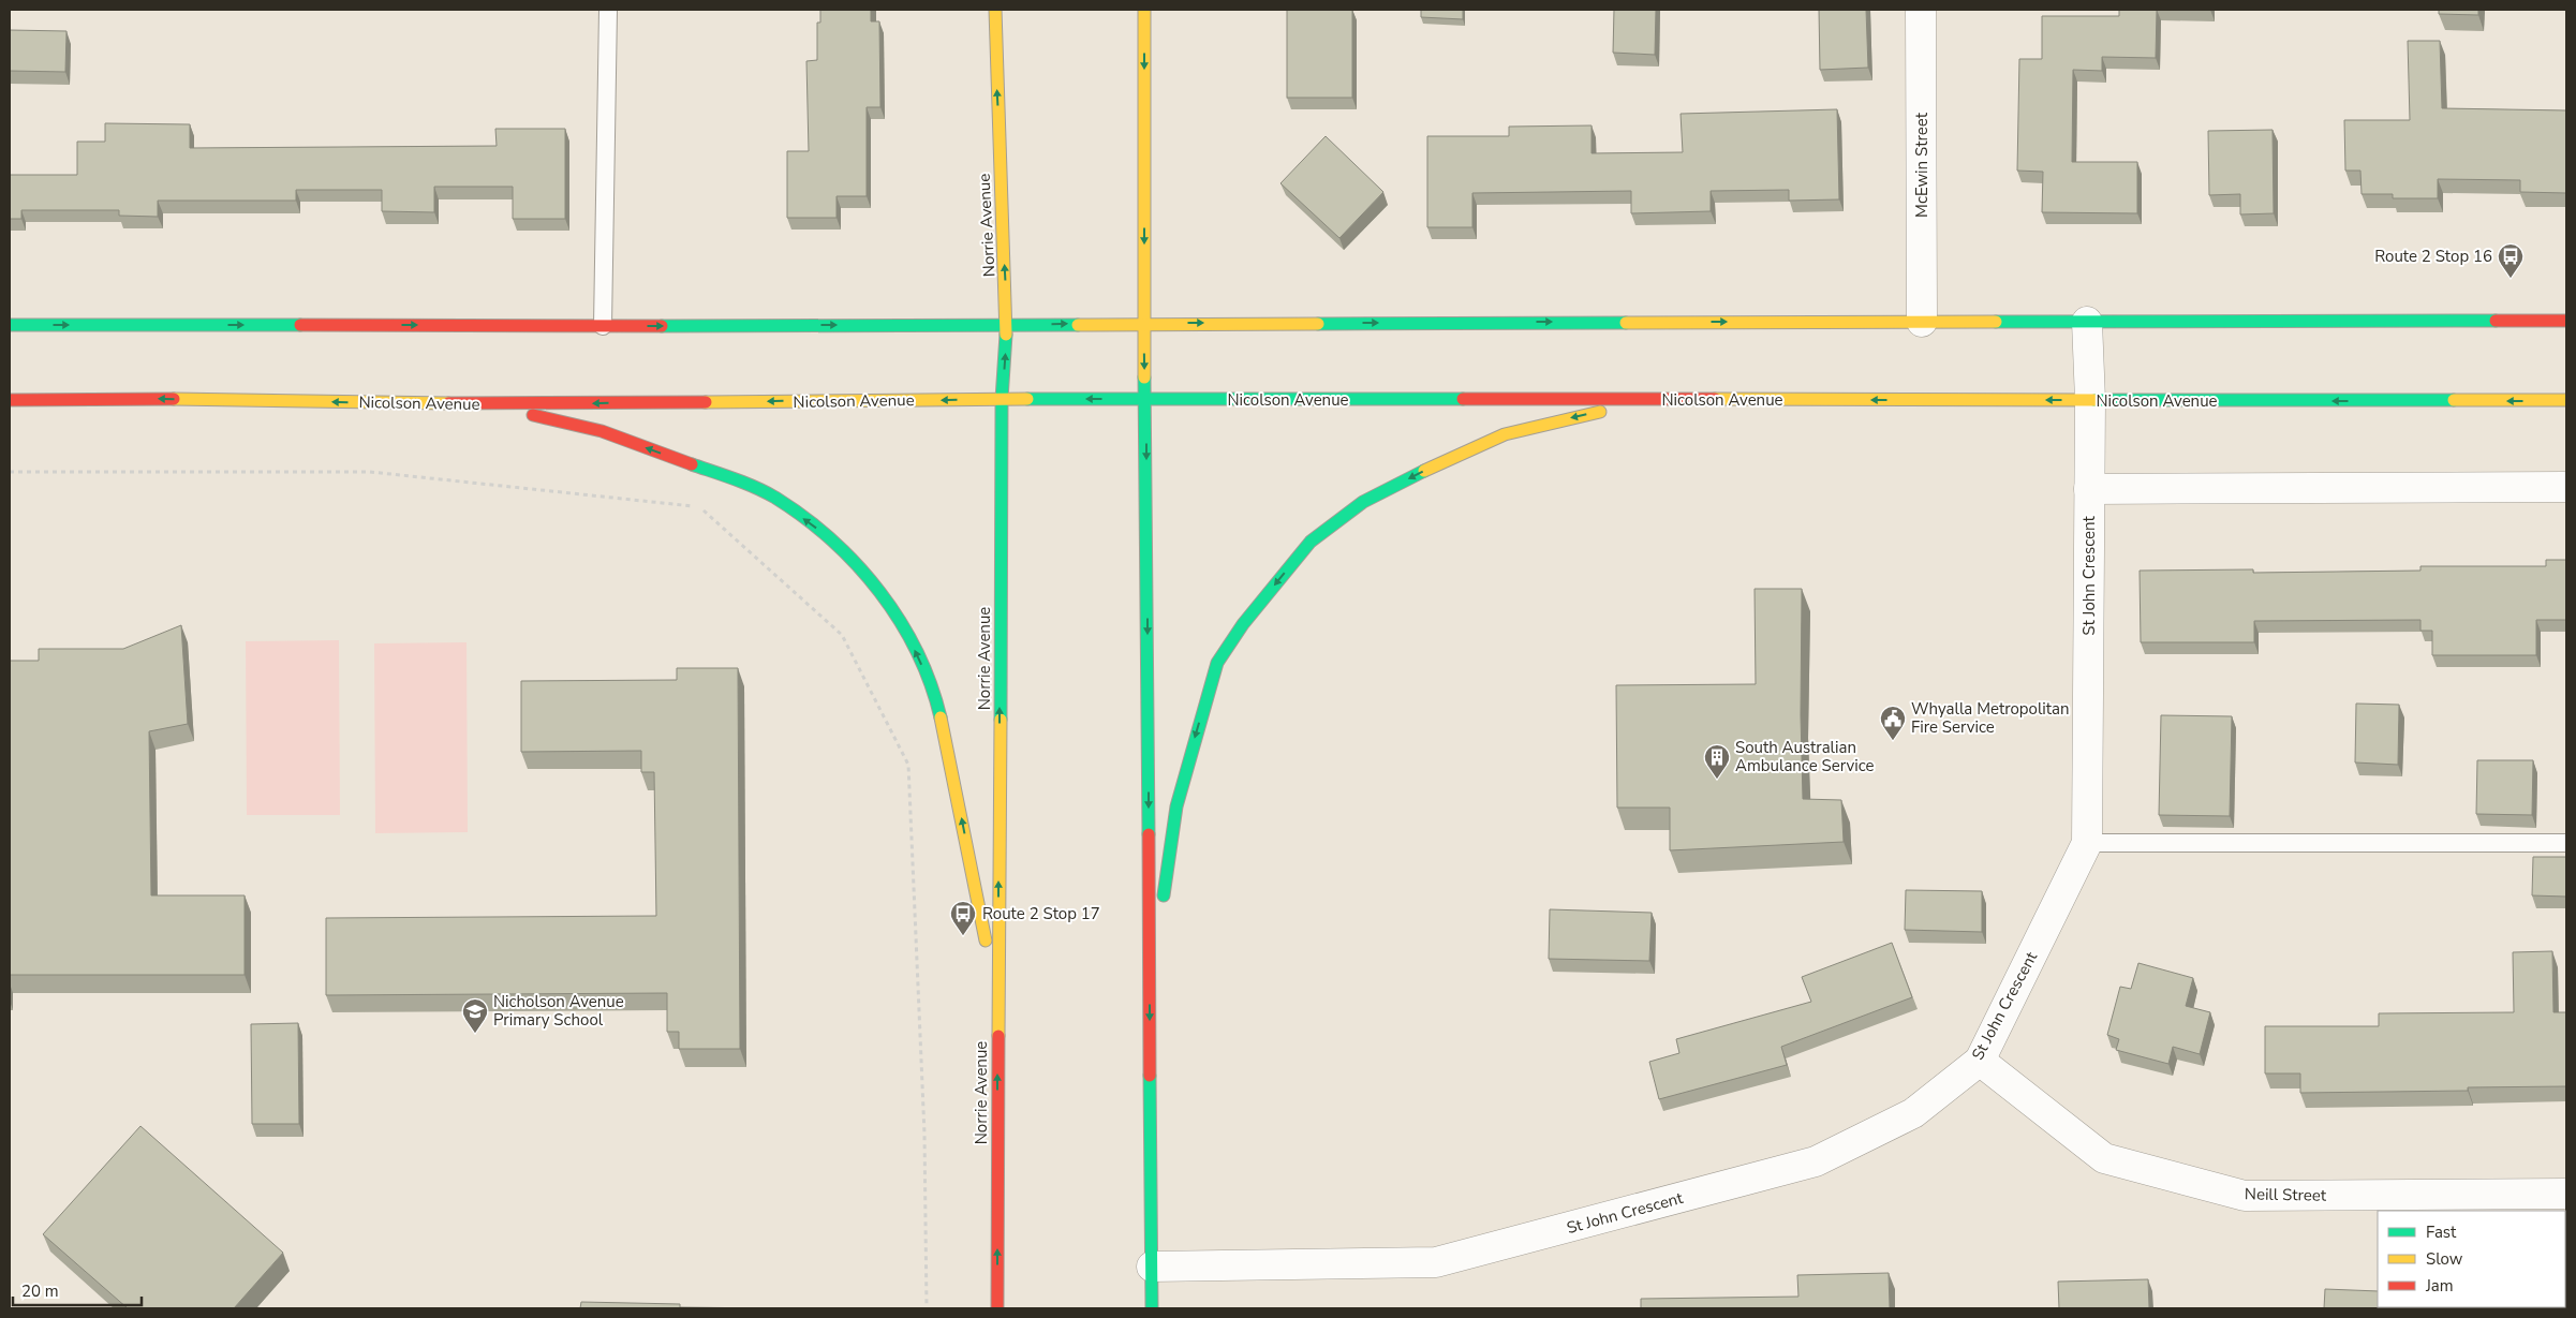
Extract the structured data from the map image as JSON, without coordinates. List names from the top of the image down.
{
  "streets": {
    "main road": ["Norrie Avenue", "Nicolson Avenue"],
    "street": ["McEwin Street", "St John Crescent", "Neill Street"]
  },
  "crossings": [
    ["Norrie Avenue", "Nicolson Avenue"],
    ["Nicolson Avenue", "St John Crescent"],
    ["St John Crescent", "Neill Street"]
  ],
  "one_way": ["Norrie Avenue"],
  "places": {
    "bus stop": ["Route 2 Stop 16", "Route 2 Stop 17"],
    "public building": ["Whyalla Metropolitan Fire Service"],
    "building": ["South Australian Ambulance Service"],
    "school or university": ["Nicholson Avenue Primary School"]
  },
  "legend": ["Fast", "Slow", "Jam"],
  "scale_bar": "20 m"
}
